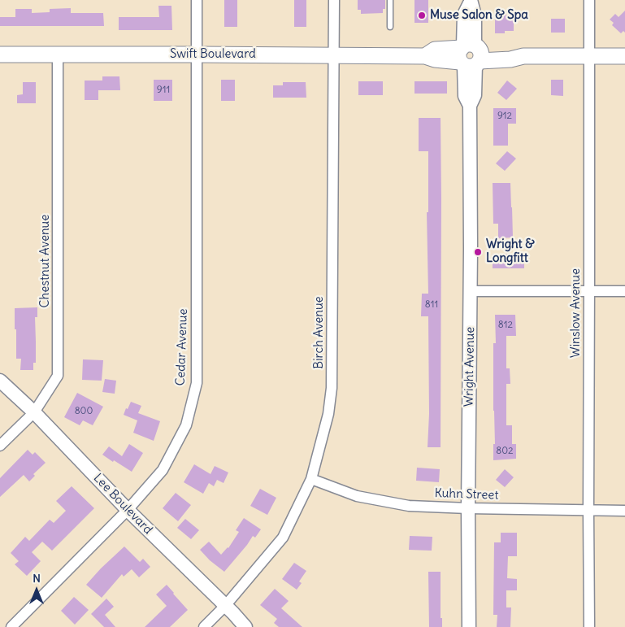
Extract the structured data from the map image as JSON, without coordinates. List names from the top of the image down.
{
  "streets": {
    "main road": ["Swift Boulevard"],
    "street": [
      "Chestnut Avenue",
      "Winslow Avenue",
      "Birch Avenue",
      "Cedar Avenue",
      "Wright Avenue",
      "Kuhn Street",
      "Lee Boulevard"
    ]
  },
  "crossings": [
    ["Swift Boulevard", "Chestnut Avenue"],
    ["Swift Boulevard", "Winslow Avenue"],
    ["Swift Boulevard", "Birch Avenue"],
    ["Swift Boulevard", "Cedar Avenue"],
    ["Swift Boulevard", "Wright Avenue"],
    ["Chestnut Avenue", "Lee Boulevard"],
    ["Winslow Avenue", "Kuhn Street"],
    ["Birch Avenue", "Kuhn Street"],
    ["Birch Avenue", "Lee Boulevard"],
    ["Cedar Avenue", "Lee Boulevard"],
    ["Wright Avenue", "Kuhn Street"]
  ],
  "places": ["Muse Salon & Spa", "Wright & Longfitt"],
  "house_numbers": [
    "911",
    "912",
    "811",
    "812",
    "800",
    "802"
  ],
  "north": "top"
}
